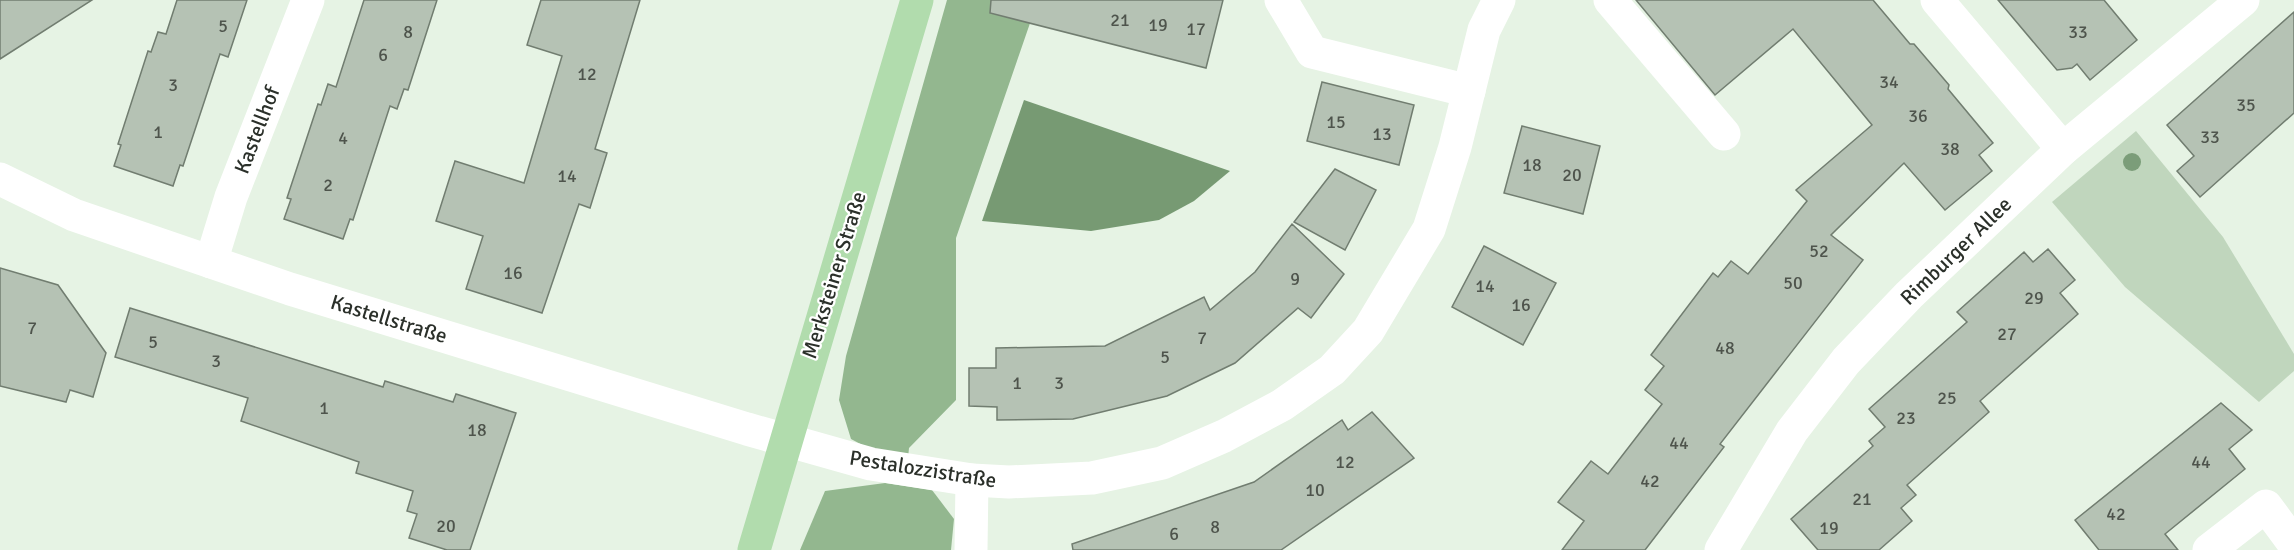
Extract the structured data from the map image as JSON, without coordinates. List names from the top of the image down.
{
  "streets": {
    "main road": ["Merksteiner Straße"],
    "street": [
      "Kastellhof",
      "Rimburger Allee",
      "Kastellstraße",
      "Pestalozzistraße"
    ]
  },
  "crossings": [
    ["Kastellhof", "Kastellstraße"],
    ["Merksteiner Straße", "Kastellstraße"],
    ["Merksteiner Straße", "Pestalozzistraße"],
    ["Kastellstraße", "Pestalozzistraße"]
  ],
  "house_numbers": [
    "21",
    "19",
    "5",
    "17",
    "8",
    "33",
    "6",
    "12",
    "34",
    "3",
    "35",
    "36",
    "15",
    "1",
    "13",
    "33",
    "4",
    "38",
    "18",
    "20",
    "14",
    "2",
    "52",
    "16",
    "9",
    "50",
    "14",
    "29",
    "16",
    "7",
    "27",
    "7",
    "5",
    "48",
    "5",
    "3",
    "1",
    "3",
    "25",
    "1",
    "23",
    "18",
    "44",
    "12",
    "44",
    "42",
    "10",
    "21",
    "42",
    "20",
    "8",
    "19",
    "6"
  ]
}
